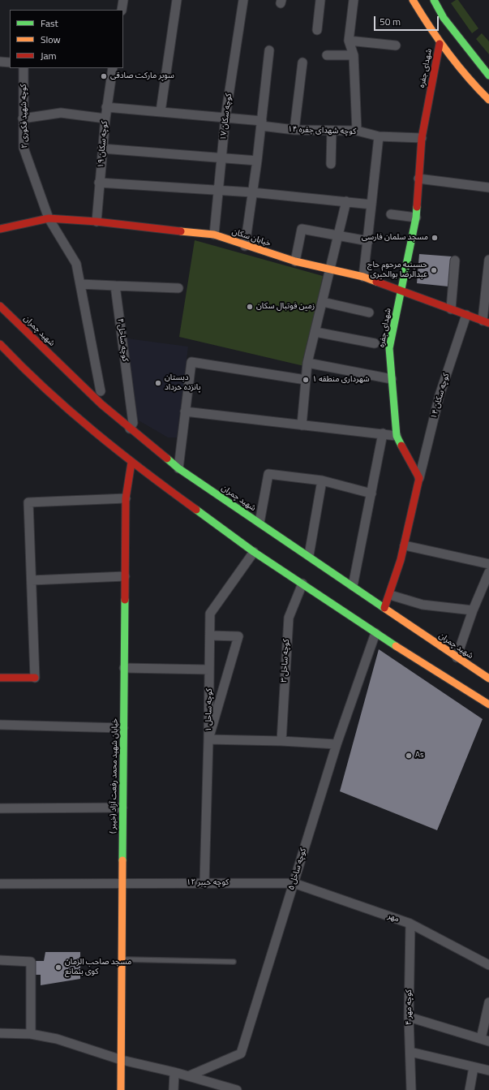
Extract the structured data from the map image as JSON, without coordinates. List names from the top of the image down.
{
  "streets": {
    "street": [
      "شهدای جفره",
      "کوچه شهید فکوری ۲",
      "کوچه سکان ۱۷",
      "کوچه شهدای جفره ۱۴",
      "کوچه سکان ۱۹",
      "خیابان سکان",
      "شهید چمران",
      "کوچه ساحل ۴",
      "کوچه سکان ۱۴",
      "کوچه ساحل ۳",
      "کوچه ساحل ۱",
      "( خیبر) خیابان شهید محمد رفعت آزاد",
      "کوچه ساحل ۵",
      "کوچه خیبر ۱۲",
      "مهر",
      "کوچه مهر ۴"
    ]
  },
  "crossings": [
    ["شهدای جفره", "کوچه شهدای جفره ۱۴"],
    ["شهدای جفره", "خیابان سکان"],
    ["شهدای جفره", "کوچه سکان ۱۴"],
    ["کوچه شهید فکوری ۲", "خیابان سکان"],
    ["کوچه سکان ۱۷", "کوچه شهدای جفره ۱۴"],
    ["کوچه سکان ۱۷", "خیابان سکان"],
    ["کوچه شهدای جفره ۱۴", "کوچه سکان ۱۹"],
    ["کوچه سکان ۱۹", "خیابان سکان"],
    ["خیابان سکان", "کوچه سکان ۱۴"],
    ["شهید چمران", "کوچه ساحل ۴"],
    ["کوچه ساحل ۱", "کوچه خیبر ۱۲"],
    ["( خیبر) خیابان شهید محمد رفعت آزاد", "کوچه خیبر ۱۲"],
    ["کوچه ساحل ۵", "کوچه خیبر ۱۲"],
    ["کوچه ساحل ۵", "مهر"],
    ["کوچه خیبر ۱۲", "مهر"],
    ["مهر", "کوچه مهر ۴"]
  ],
  "places": [
    "سوپر مارکت صادقی",
    "مسجد سلمان فارسی",
    "حسینیه مرحوم حاج عبدالرضا بوالخیری",
    "زمین فوتبال سکان",
    "شهرداری منطقه ١",
    "دبستان پانزده خرداد",
    "As",
    "مسجد صاحب الزمان کوی بنمانع"
  ],
  "legend": ["Fast", "Slow", "Jam"],
  "scale_bar": "50 m"
}
